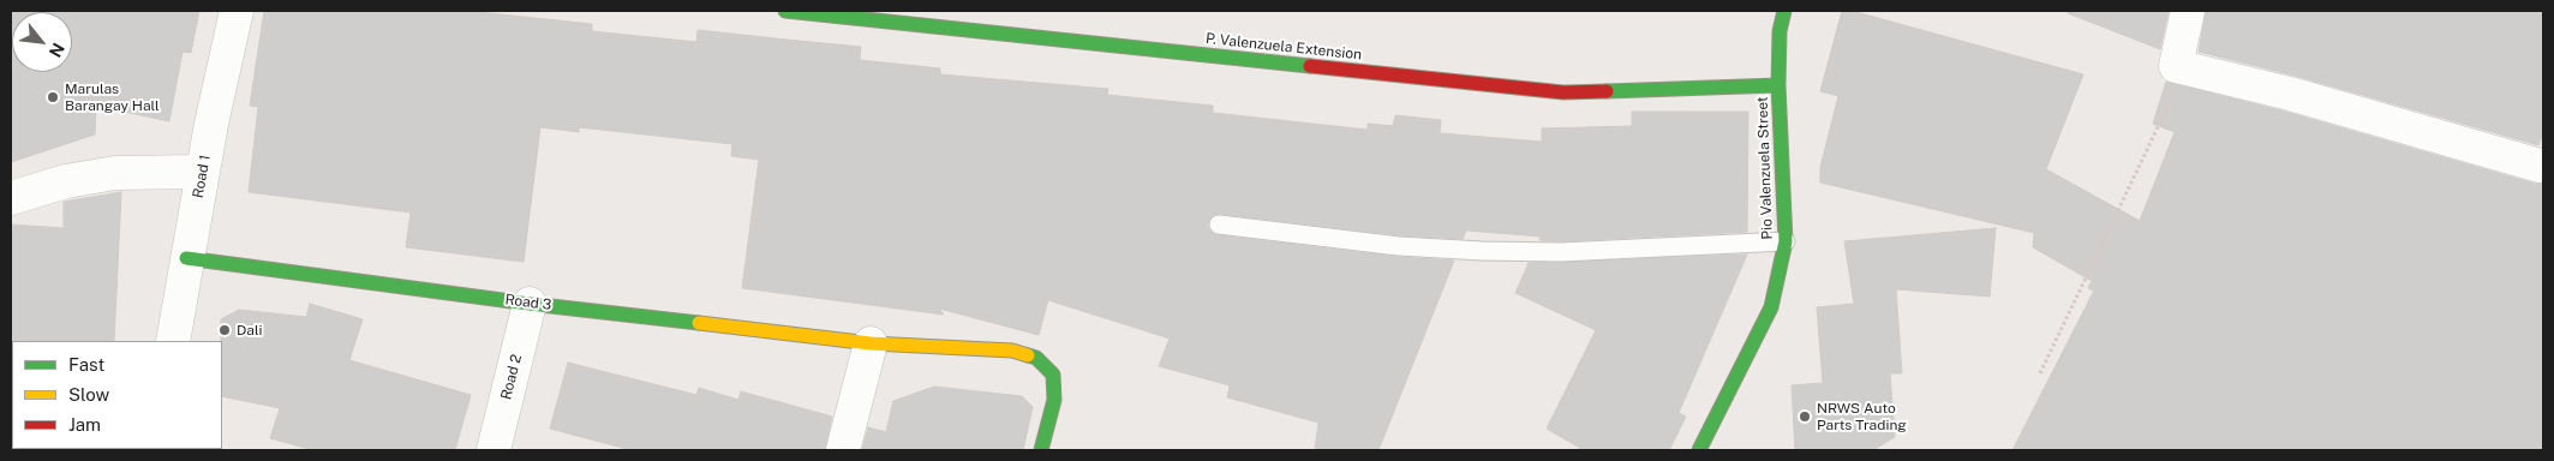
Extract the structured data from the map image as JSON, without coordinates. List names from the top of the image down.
{
  "streets": {
    "street": [
      "P. Valenzuela Extension",
      "Pio Valenzuela Street",
      "Road 1",
      "Road 3",
      "Road 2"
    ]
  },
  "crossings": [
    ["P. Valenzuela Extension", "Pio Valenzuela Street"],
    ["Road 1", "Road 3"],
    ["Road 3", "Road 2"]
  ],
  "places": ["Marulas Barangay Hall", "Dali", "NRWS Auto Parts Trading"],
  "legend": ["Fast", "Slow", "Jam"],
  "north": "bottom right"
}
